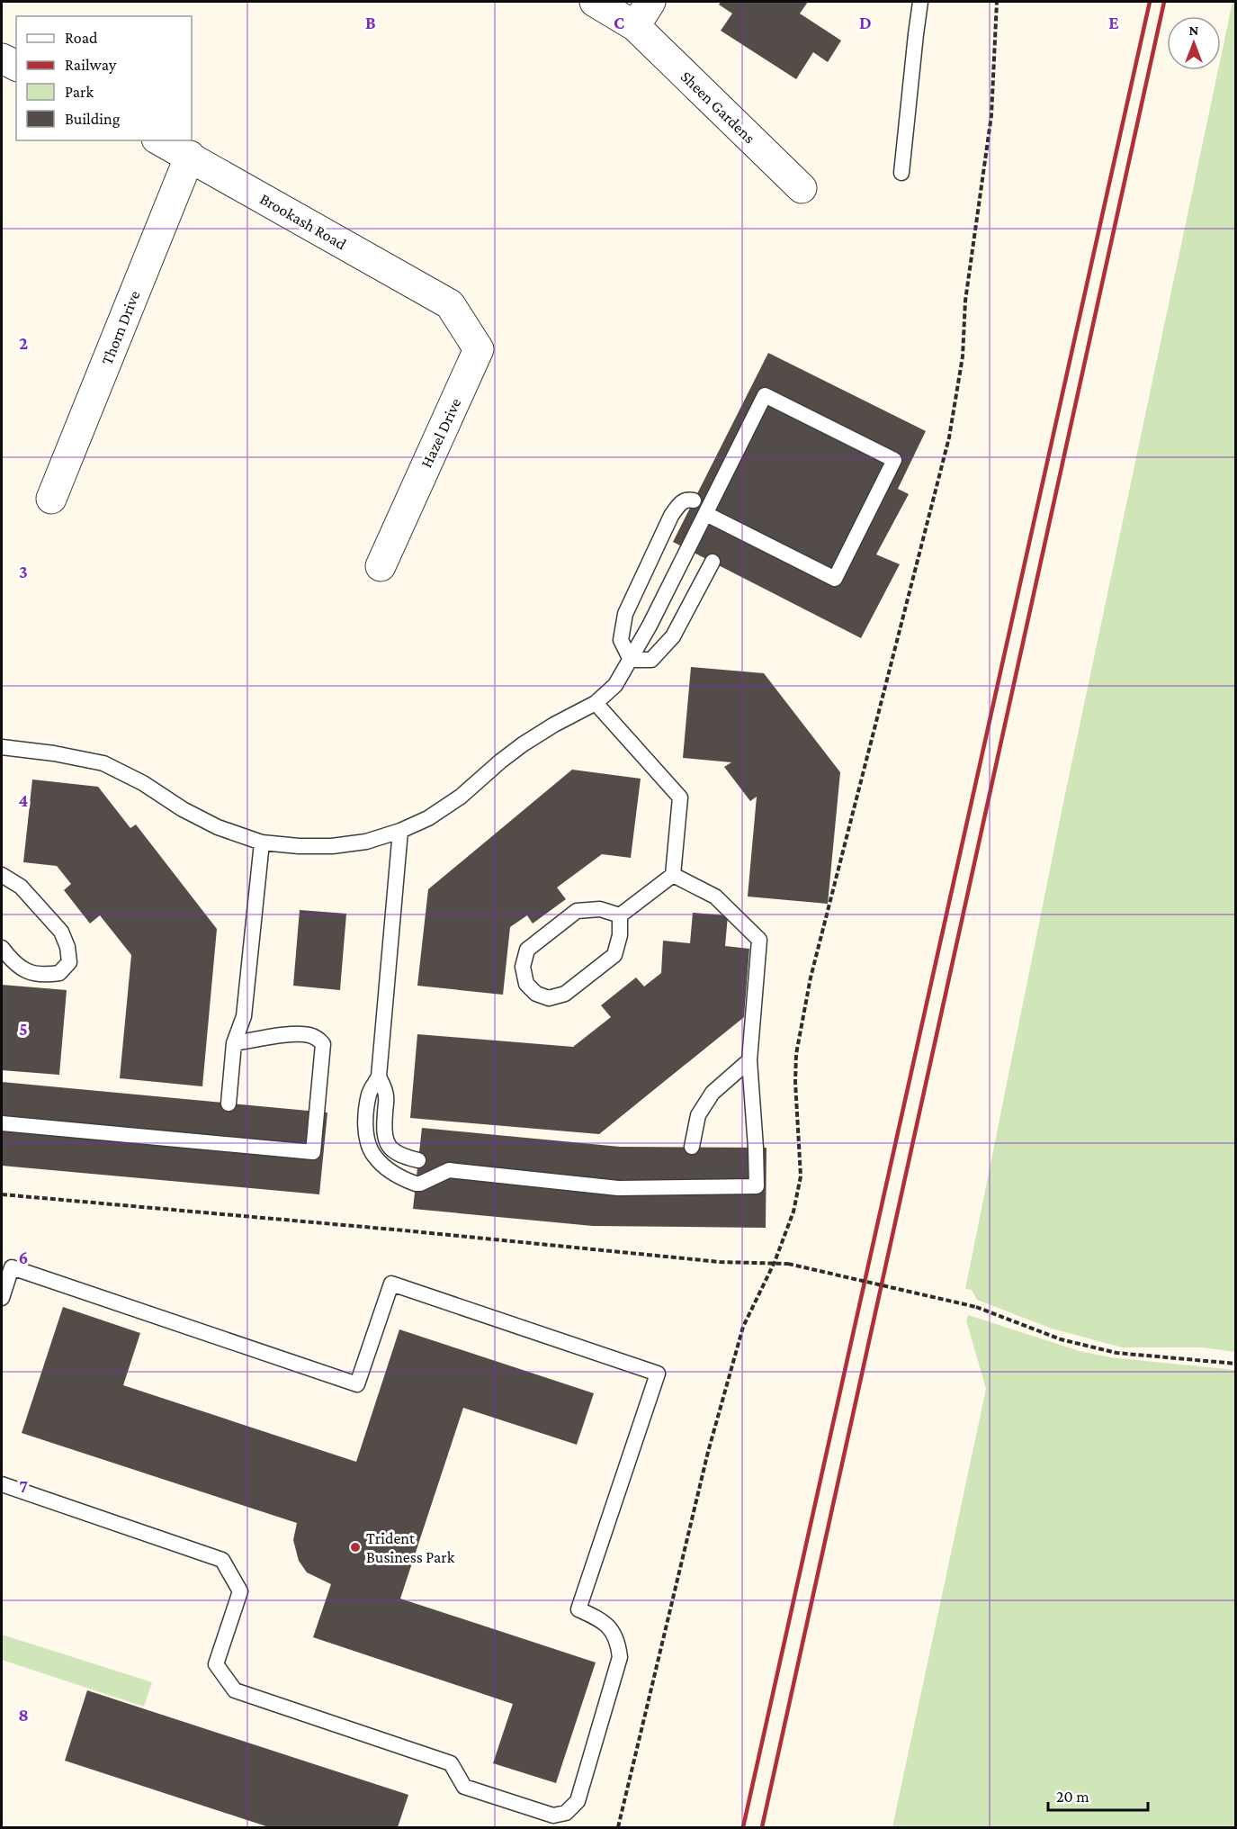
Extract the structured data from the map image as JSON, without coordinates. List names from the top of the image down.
{
  "streets": {
    "street": [
      "Sheen Gardens",
      "Brookash Road",
      "Thorn Drive",
      "Hazel Drive"
    ]
  },
  "crossings": [
    ["Brookash Road", "Thorn Drive"],
    ["Brookash Road", "Hazel Drive"]
  ],
  "places": ["Trident Business Park"],
  "legend": [
    "Road",
    "Railway",
    "Park",
    "Building"
  ],
  "scale_bar": "20 m",
  "north": "top",
  "grid": {
    "columns": [
      "B",
      "C",
      "D",
      "E"
    ],
    "rows": [
      "2",
      "3",
      "4",
      "5",
      "6",
      "7",
      "8"
    ]
  }
}
